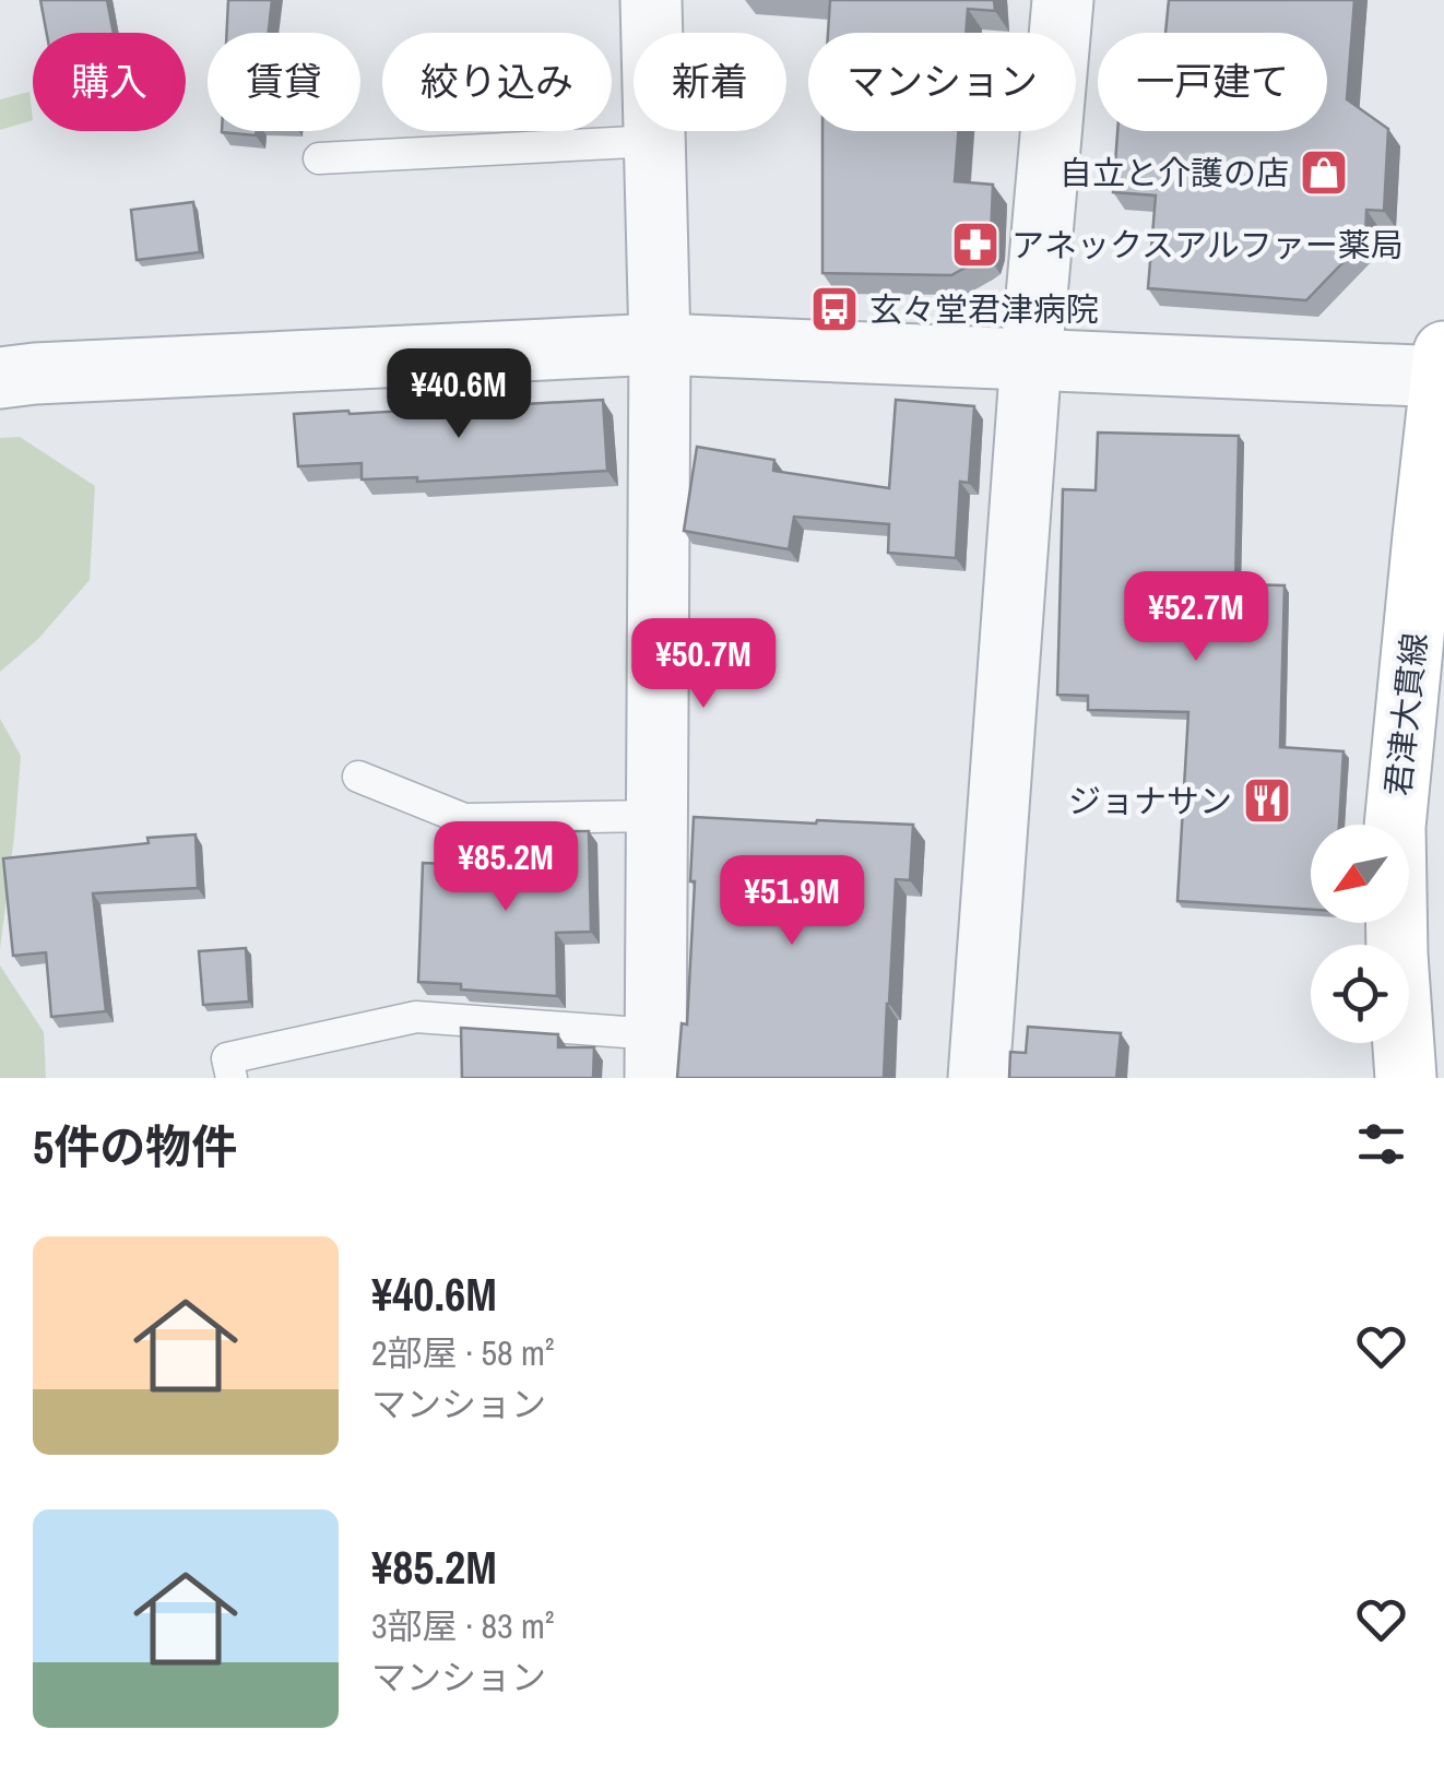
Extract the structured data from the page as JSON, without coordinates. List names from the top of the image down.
{
  "streets": {
    "main road": ["君津大貫線"]
  },
  "places": {
    "shop": ["自立と介護の店"],
    "pharmacy": ["アネックスアルファー薬局"],
    "bus stop": ["玄々堂君津病院"],
    "restaurant": ["ジョナサン"]
  },
  "north": "bottom left",
  "page": {
    "chip": [
      "購入",
      "賃貸",
      "絞り込み",
      "新着",
      "マンション",
      "一戸建て"
    ],
    "price": [
      "¥40.6M",
      "¥52.7M",
      "¥50.7M",
      "¥85.2M",
      "¥51.9M"
    ],
    "heading": "5件の物件",
    "list": [
      {
        "name": "¥40.6M",
        "note": "2部屋 · 58 m² · マンション"
      },
      {
        "name": "¥85.2M",
        "note": "3部屋 · 83 m² · マンション"
      }
    ]
  }
}
